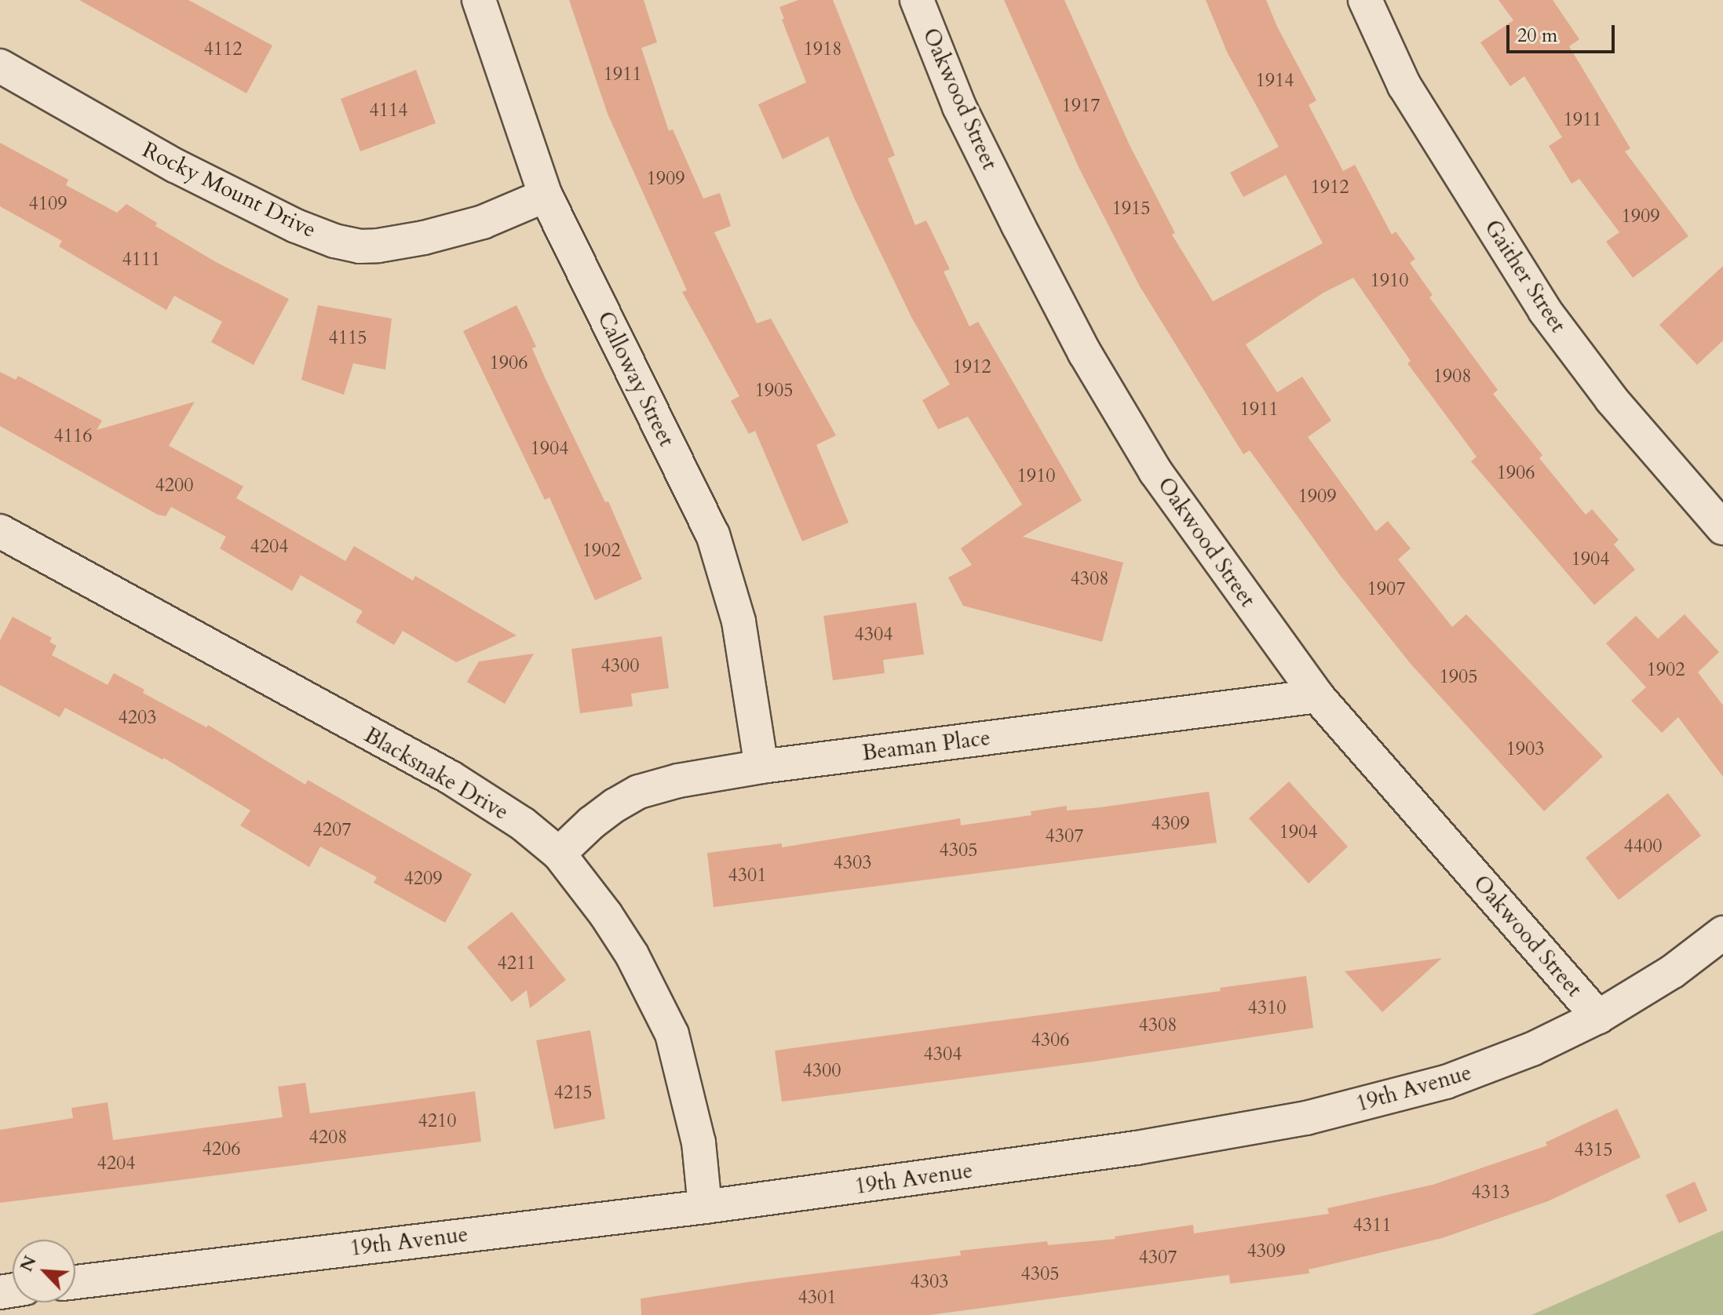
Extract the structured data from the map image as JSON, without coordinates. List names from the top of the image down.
{
  "streets": {
    "street": [
      "Oakwood Street",
      "Rocky Mount Drive",
      "Gaither Street",
      "Calloway Street",
      "Beaman Place",
      "Blacksnake Drive",
      "19th Avenue"
    ]
  },
  "crossings": [
    ["Oakwood Street", "Beaman Place"],
    ["Oakwood Street", "19th Avenue"],
    ["Rocky Mount Drive", "Calloway Street"],
    ["Calloway Street", "Beaman Place"],
    ["Beaman Place", "Blacksnake Drive"],
    ["Blacksnake Drive", "19th Avenue"]
  ],
  "house_numbers": [
    "4112",
    "1918",
    "1911",
    "1914",
    "1917",
    "4114",
    "1911",
    "1909",
    "1912",
    "4109",
    "1915",
    "1909",
    "4111",
    "1910",
    "4115",
    "1906",
    "1912",
    "1908",
    "1905",
    "1911",
    "4116",
    "1904",
    "1906",
    "1910",
    "4200",
    "1909",
    "4204",
    "1902",
    "1904",
    "4308",
    "1907",
    "4304",
    "4300",
    "1902",
    "1905",
    "4203",
    "1903",
    "4309",
    "4207",
    "1904",
    "4307",
    "4400",
    "4305",
    "4303",
    "4301",
    "4209",
    "4211",
    "4310",
    "4308",
    "4306",
    "4304",
    "4300",
    "4215",
    "4210",
    "4208",
    "4206",
    "4315",
    "4204",
    "4313",
    "4311",
    "4309",
    "4307",
    "4305",
    "4303",
    "4301"
  ],
  "scale_bar": "20 m",
  "north": "top left"
}
